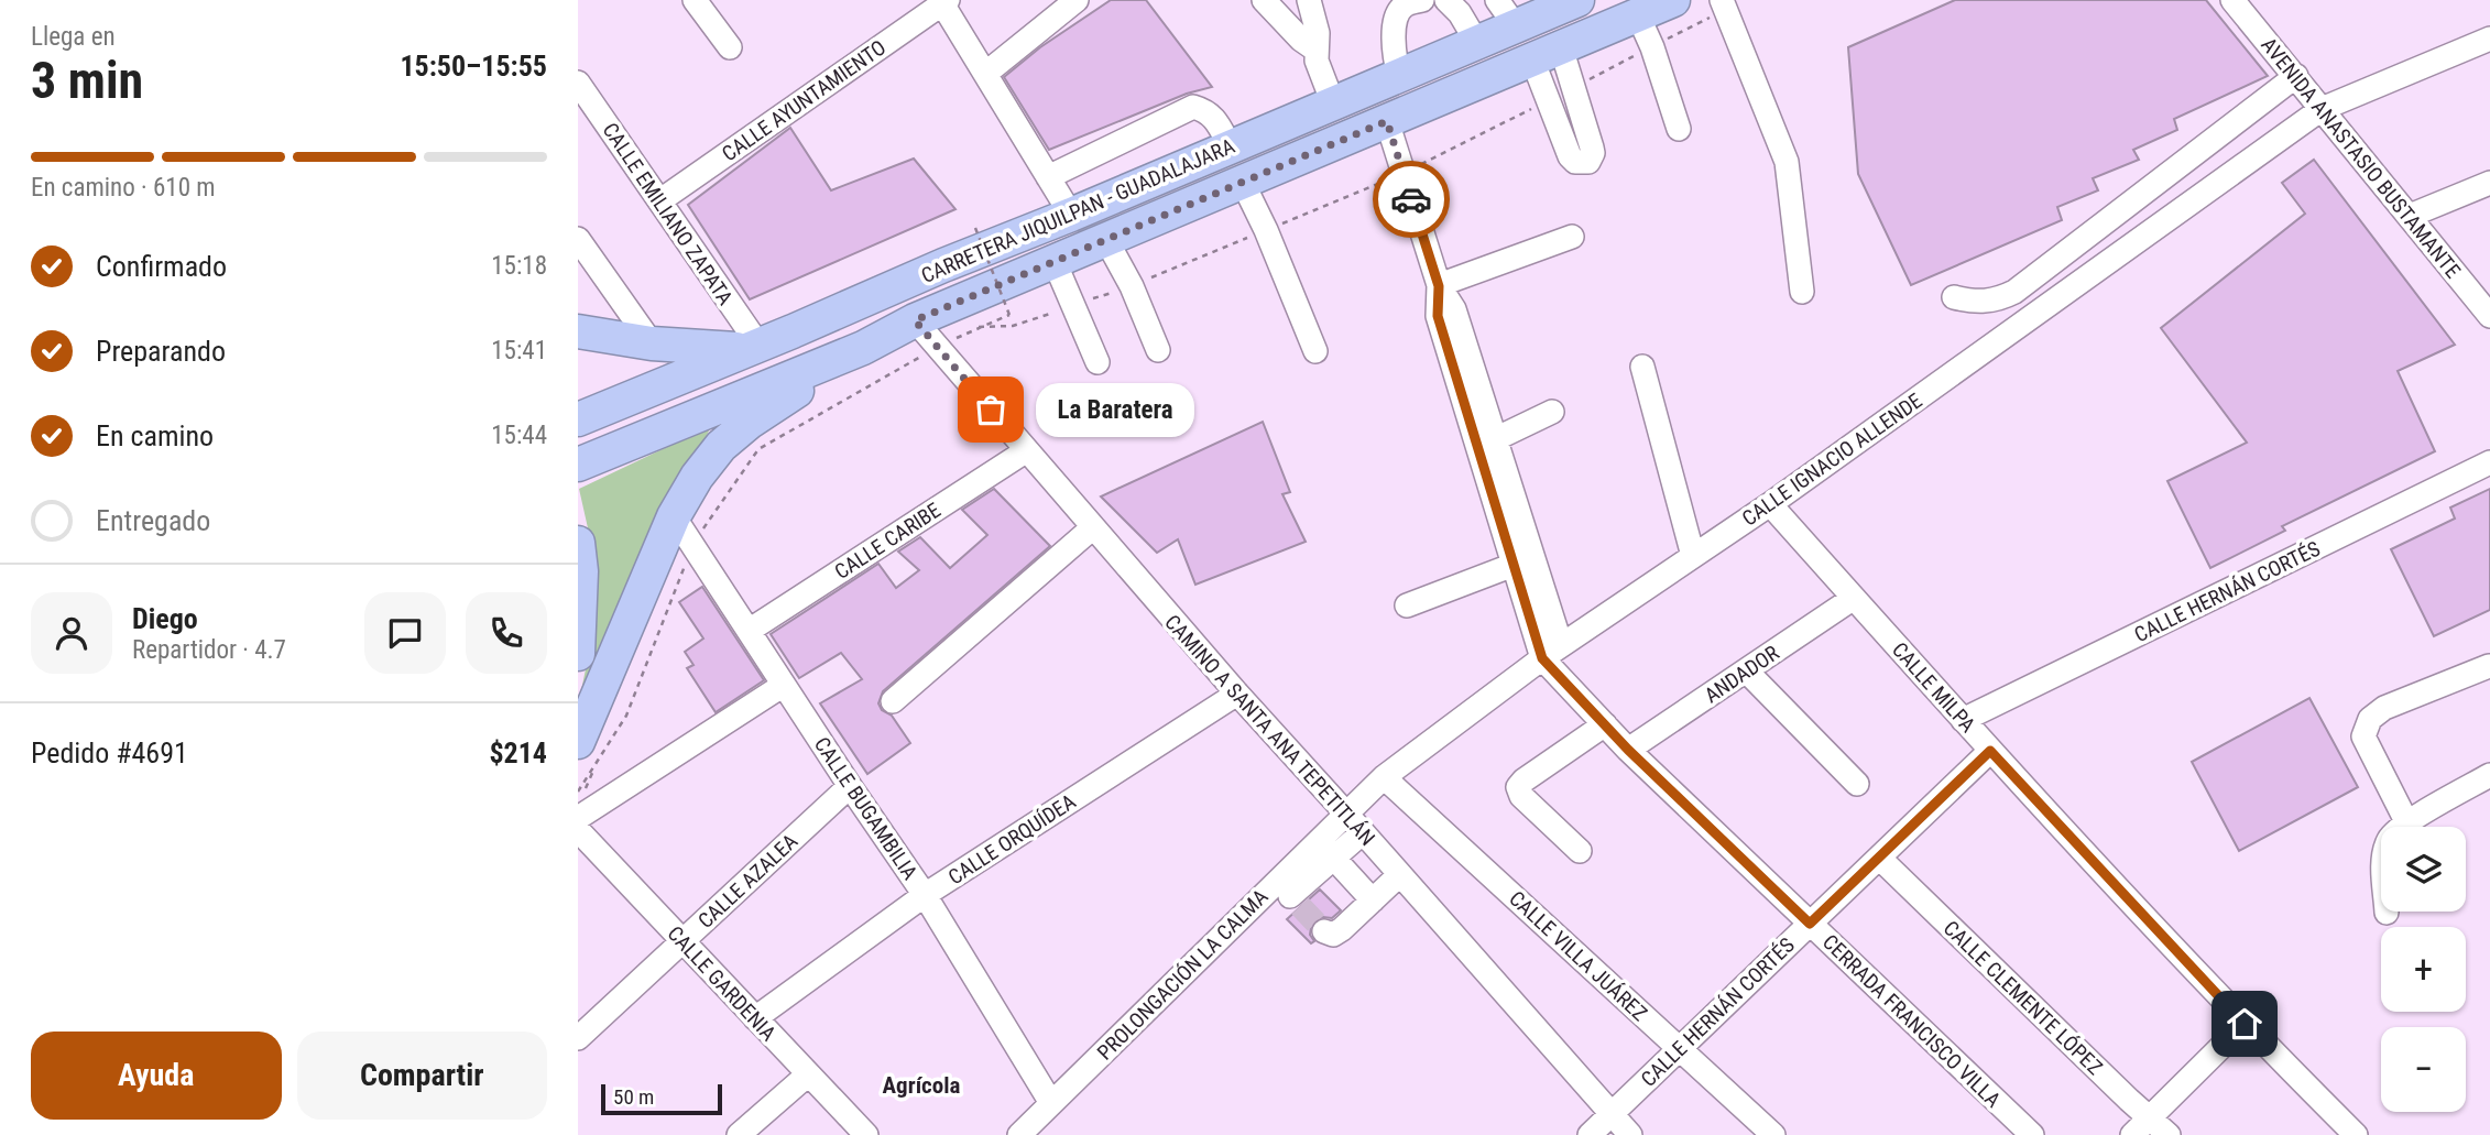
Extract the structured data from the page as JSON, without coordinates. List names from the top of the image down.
{
  "streets": {
    "highway": ["CARRETERA JIQUILPAN - GUADALAJARA"],
    "street": [
      "CALLE AYUNTAMIENTO",
      "AVENIDA ANASTASIO BUSTAMANTE",
      "CALLE EMILIANO ZAPATA",
      "CALLE IGNACIO ALLENDE",
      "CALLE CARIBE",
      "CALLE HERNÁN CORTÉS",
      "ANDADOR",
      "CALLE MILPA",
      "CAMINO A SANTA ANA TEPETITLÁN",
      "CALLE BUGAMBILIA",
      "CALLE ORQUÍDEA",
      "CALLE AZALEA",
      "CALLE VILLA JUÁREZ",
      "PROLONGACIÓN LA CALMA",
      "CALLE GARDENIA",
      "CALLE CLEMENTE LÓPEZ",
      "CERRADA FRANCISCO VILLA"
    ]
  },
  "crossings": [
    ["CALLE AYUNTAMIENTO", "CALLE EMILIANO ZAPATA"],
    ["AVENIDA ANASTASIO BUSTAMANTE", "CALLE IGNACIO ALLENDE"],
    ["CARRETERA JIQUILPAN - GUADALAJARA", "CALLE EMILIANO ZAPATA"],
    ["CARRETERA JIQUILPAN - GUADALAJARA", "CAMINO A SANTA ANA TEPETITLÁN"],
    ["CARRETERA JIQUILPAN - GUADALAJARA", "CERRADA FRANCISCO VILLA"],
    ["CALLE IGNACIO ALLENDE", "CALLE MILPA"],
    ["CALLE IGNACIO ALLENDE", "CAMINO A SANTA ANA TEPETITLÁN"],
    ["CALLE IGNACIO ALLENDE", "CALLE VILLA JUÁREZ"],
    ["CALLE IGNACIO ALLENDE", "PROLONGACIÓN LA CALMA"],
    ["CALLE IGNACIO ALLENDE", "CERRADA FRANCISCO VILLA"],
    ["CALLE CARIBE", "CAMINO A SANTA ANA TEPETITLÁN"],
    ["CALLE CARIBE", "CALLE BUGAMBILIA"],
    ["CALLE HERNÁN CORTÉS", "CALLE MILPA"],
    ["CALLE HERNÁN CORTÉS", "CAMINO A SANTA ANA TEPETITLÁN"],
    ["CALLE HERNÁN CORTÉS", "CALLE VILLA JUÁREZ"],
    ["CALLE HERNÁN CORTÉS", "CALLE CLEMENTE LÓPEZ"],
    ["CALLE HERNÁN CORTÉS", "CERRADA FRANCISCO VILLA"],
    ["ANDADOR", "CALLE MILPA"],
    ["ANDADOR", "CERRADA FRANCISCO VILLA"],
    ["CAMINO A SANTA ANA TEPETITLÁN", "CALLE ORQUÍDEA"],
    ["CAMINO A SANTA ANA TEPETITLÁN", "PROLONGACIÓN LA CALMA"],
    ["CALLE BUGAMBILIA", "CALLE ORQUÍDEA"],
    ["CALLE BUGAMBILIA", "CALLE AZALEA"],
    ["CALLE BUGAMBILIA", "PROLONGACIÓN LA CALMA"],
    ["CALLE ORQUÍDEA", "CALLE GARDENIA"],
    ["CALLE AZALEA", "CALLE GARDENIA"]
  ],
  "districts": ["Agrícola"],
  "places": ["La Baratera"],
  "scale_bar": "50 m",
  "page": {
    "heading": ["3 min", "Llega en", "15:50–15:55"],
    "panel": [
      "Diego",
      "Repartidor · 4.7",
      "Pedido #4691",
      "$214"
    ],
    "bar": "En camino · 610 m",
    "list": [
      ["Confirmado", "15:18"],
      ["Preparando", "15:41"],
      ["En camino", "15:44"],
      "Entregado"
    ],
    "bubble": "La Baratera",
    "map_buttons": ["+", "−"],
    "buttons": ["Ayuda", "Compartir"],
    "scale": "50 m"
  }
}
